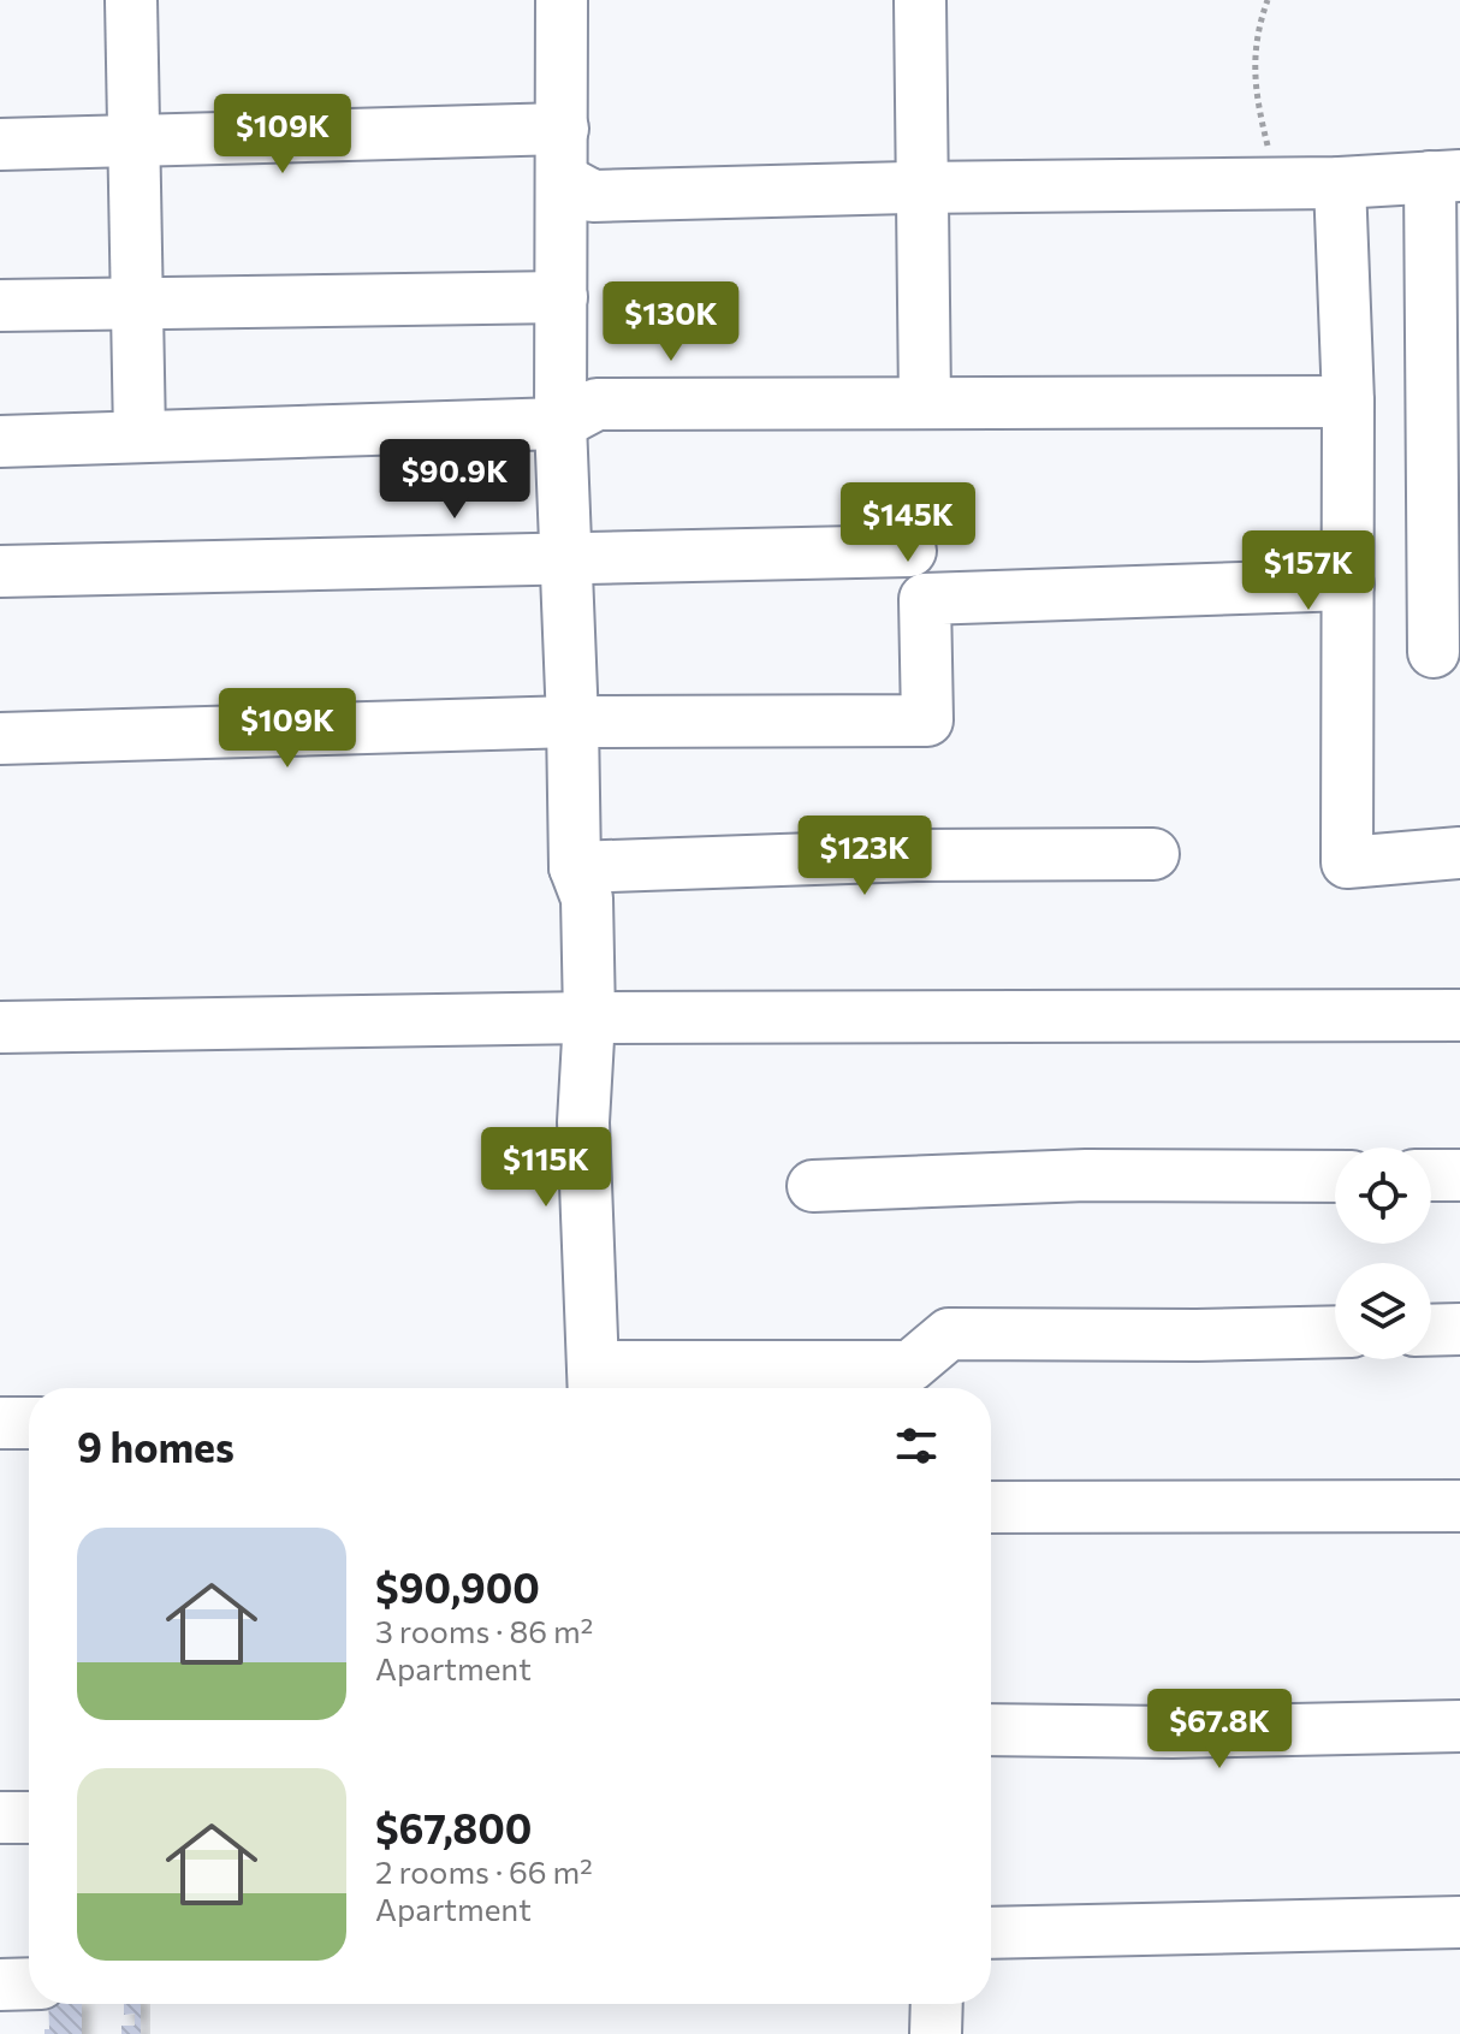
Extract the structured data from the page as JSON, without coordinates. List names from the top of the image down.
{
  "page": {
    "price": [
      "$109K",
      "$130K",
      "$90.9K",
      "$145K",
      "$157K",
      "$109K",
      "$123K",
      "$115K",
      "$67.8K"
    ],
    "heading": "9 homes",
    "list": [
      {
        "name": "$90,900",
        "note": "3 rooms · 86 m² · Apartment"
      },
      {
        "name": "$67,800",
        "note": "2 rooms · 66 m² · Apartment"
      }
    ]
  }
}
